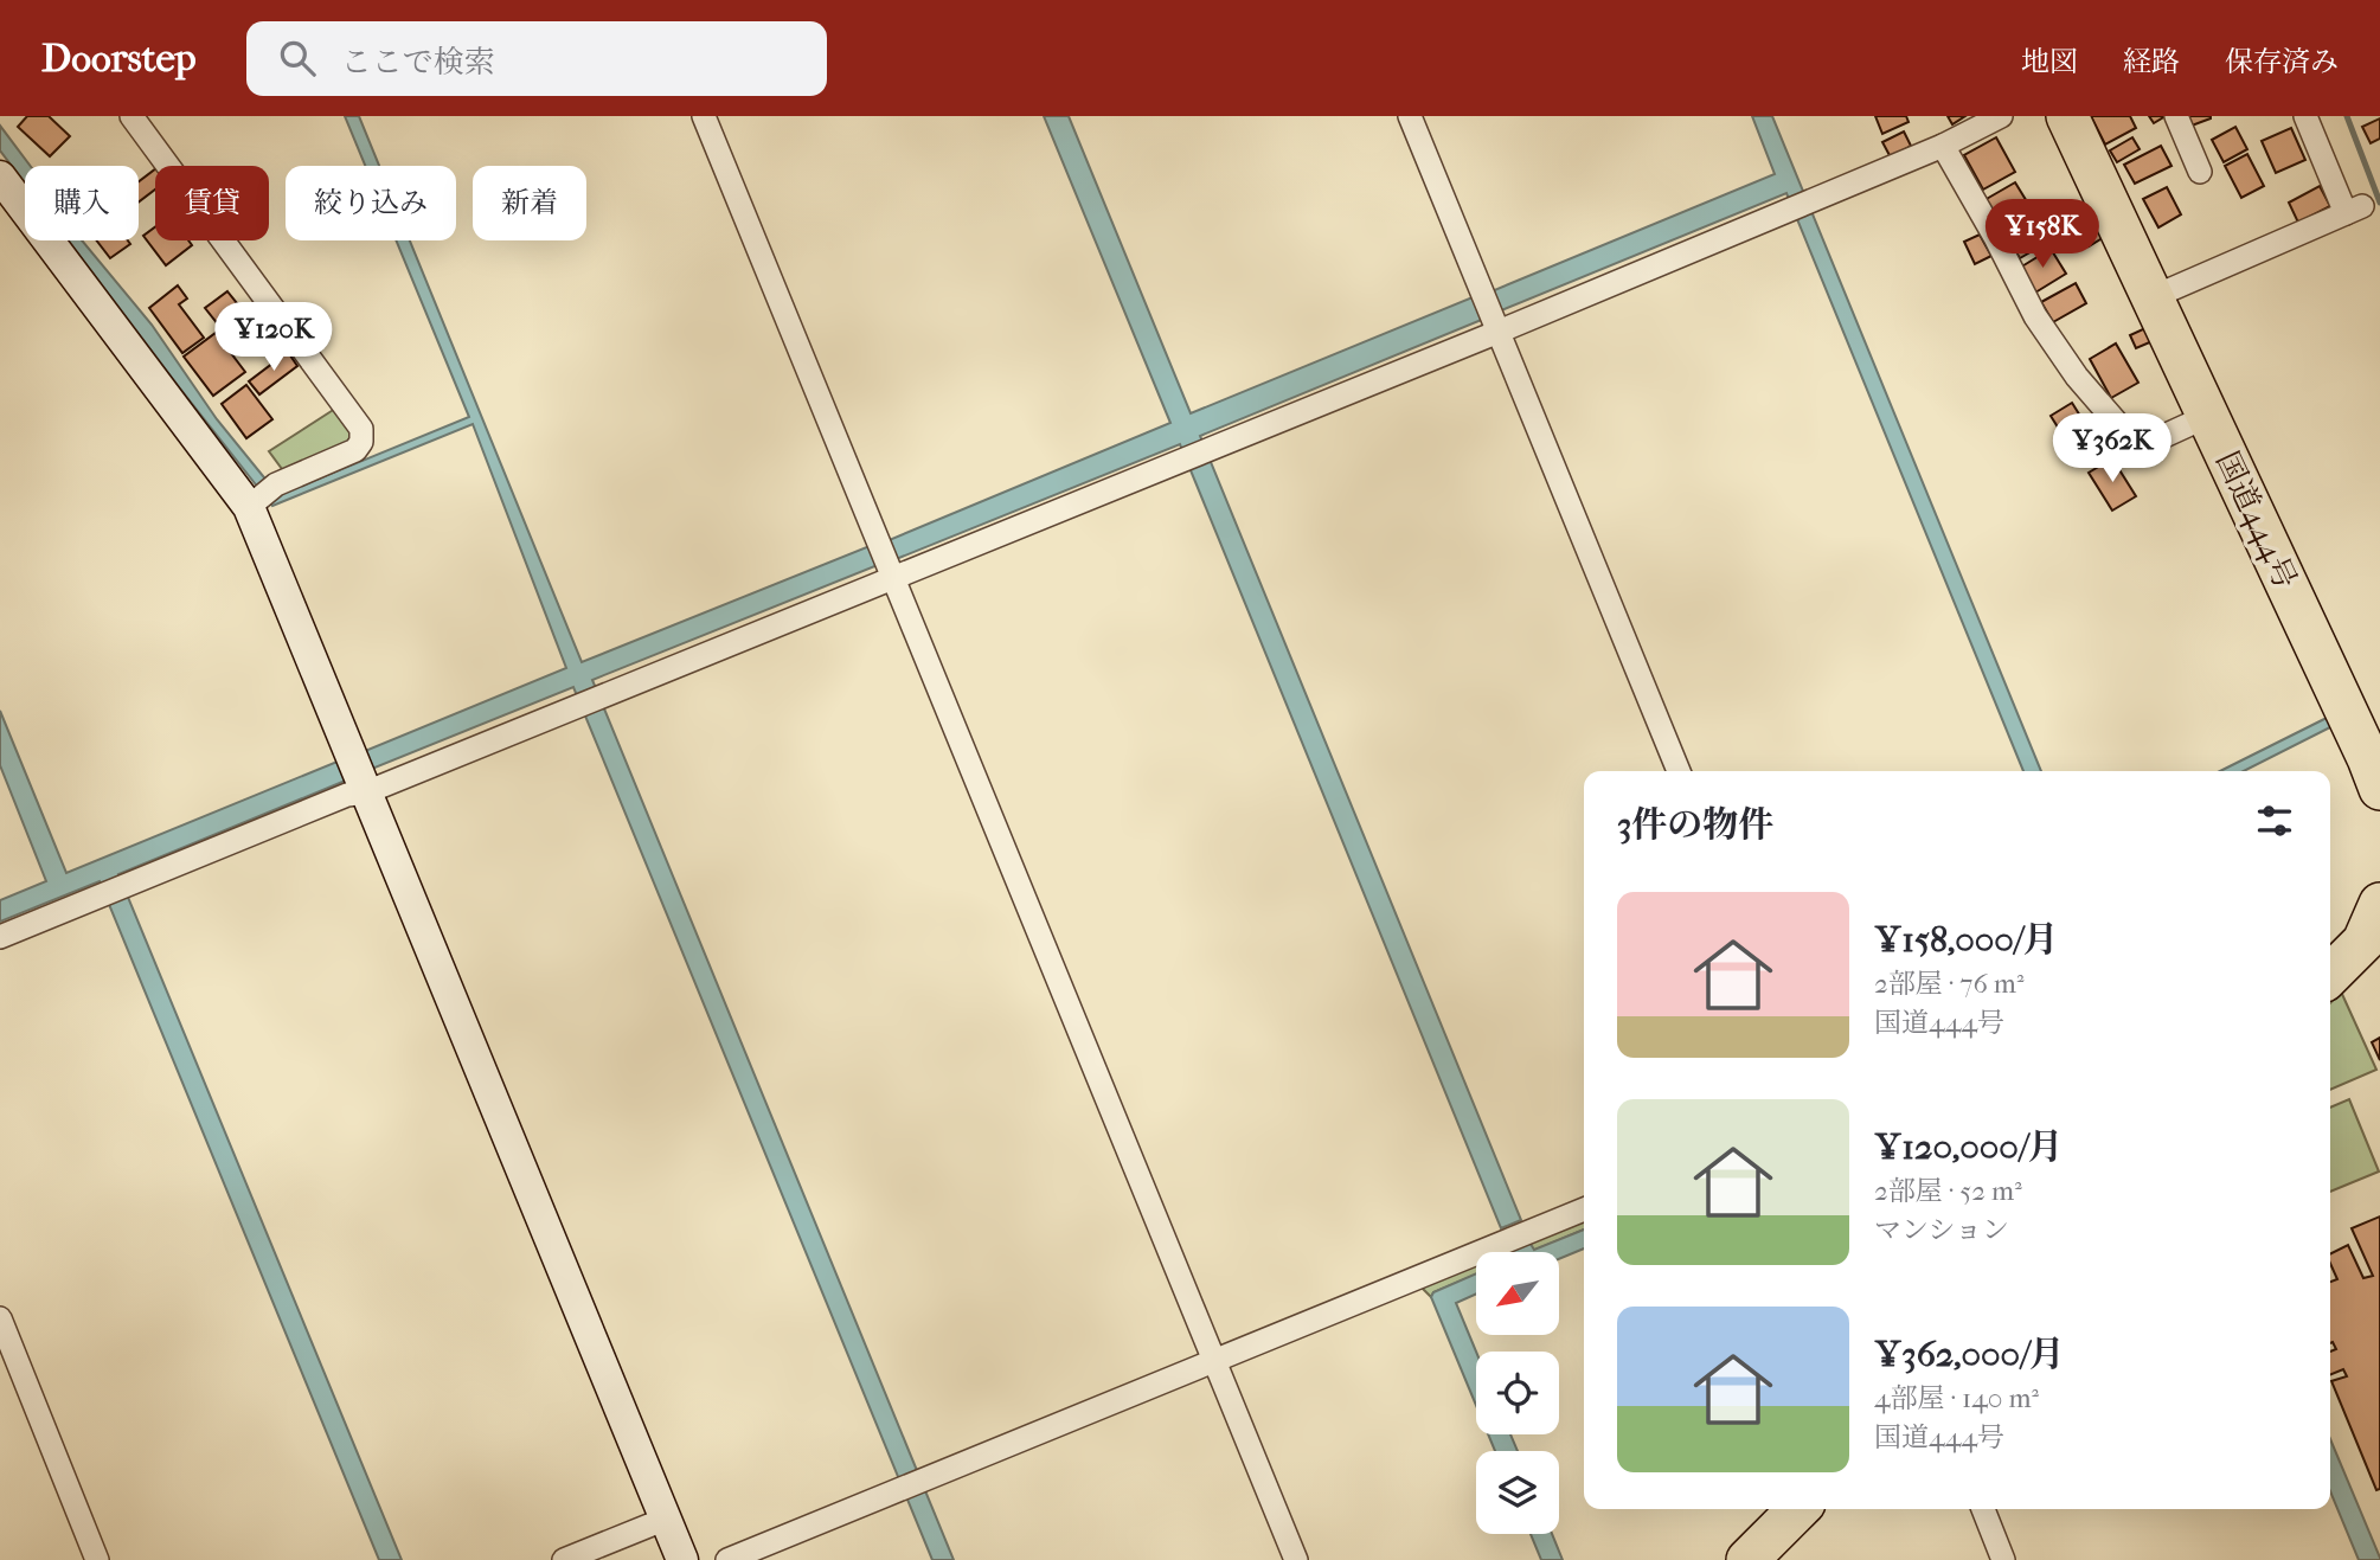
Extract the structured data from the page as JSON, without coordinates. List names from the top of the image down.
{
  "streets": {
    "highway": ["国道444号"]
  },
  "north": "bottom left",
  "page": {
    "header": "Doorstep",
    "search": "ここで検索",
    "nav": ["地図", "経路", "保存済み"],
    "chip": [
      "購入",
      "賃貸",
      "絞り込み",
      "新着"
    ],
    "price": ["¥158K", "¥120K", "¥362K"],
    "heading": "3件の物件",
    "list": [
      {
        "name": "¥158,000/月",
        "note": "2部屋 · 76 m² · 国道444号"
      },
      {
        "name": "¥120,000/月",
        "note": "2部屋 · 52 m² · マンション"
      },
      {
        "name": "¥362,000/月",
        "note": "4部屋 · 140 m² · 国道444号"
      }
    ]
  }
}
